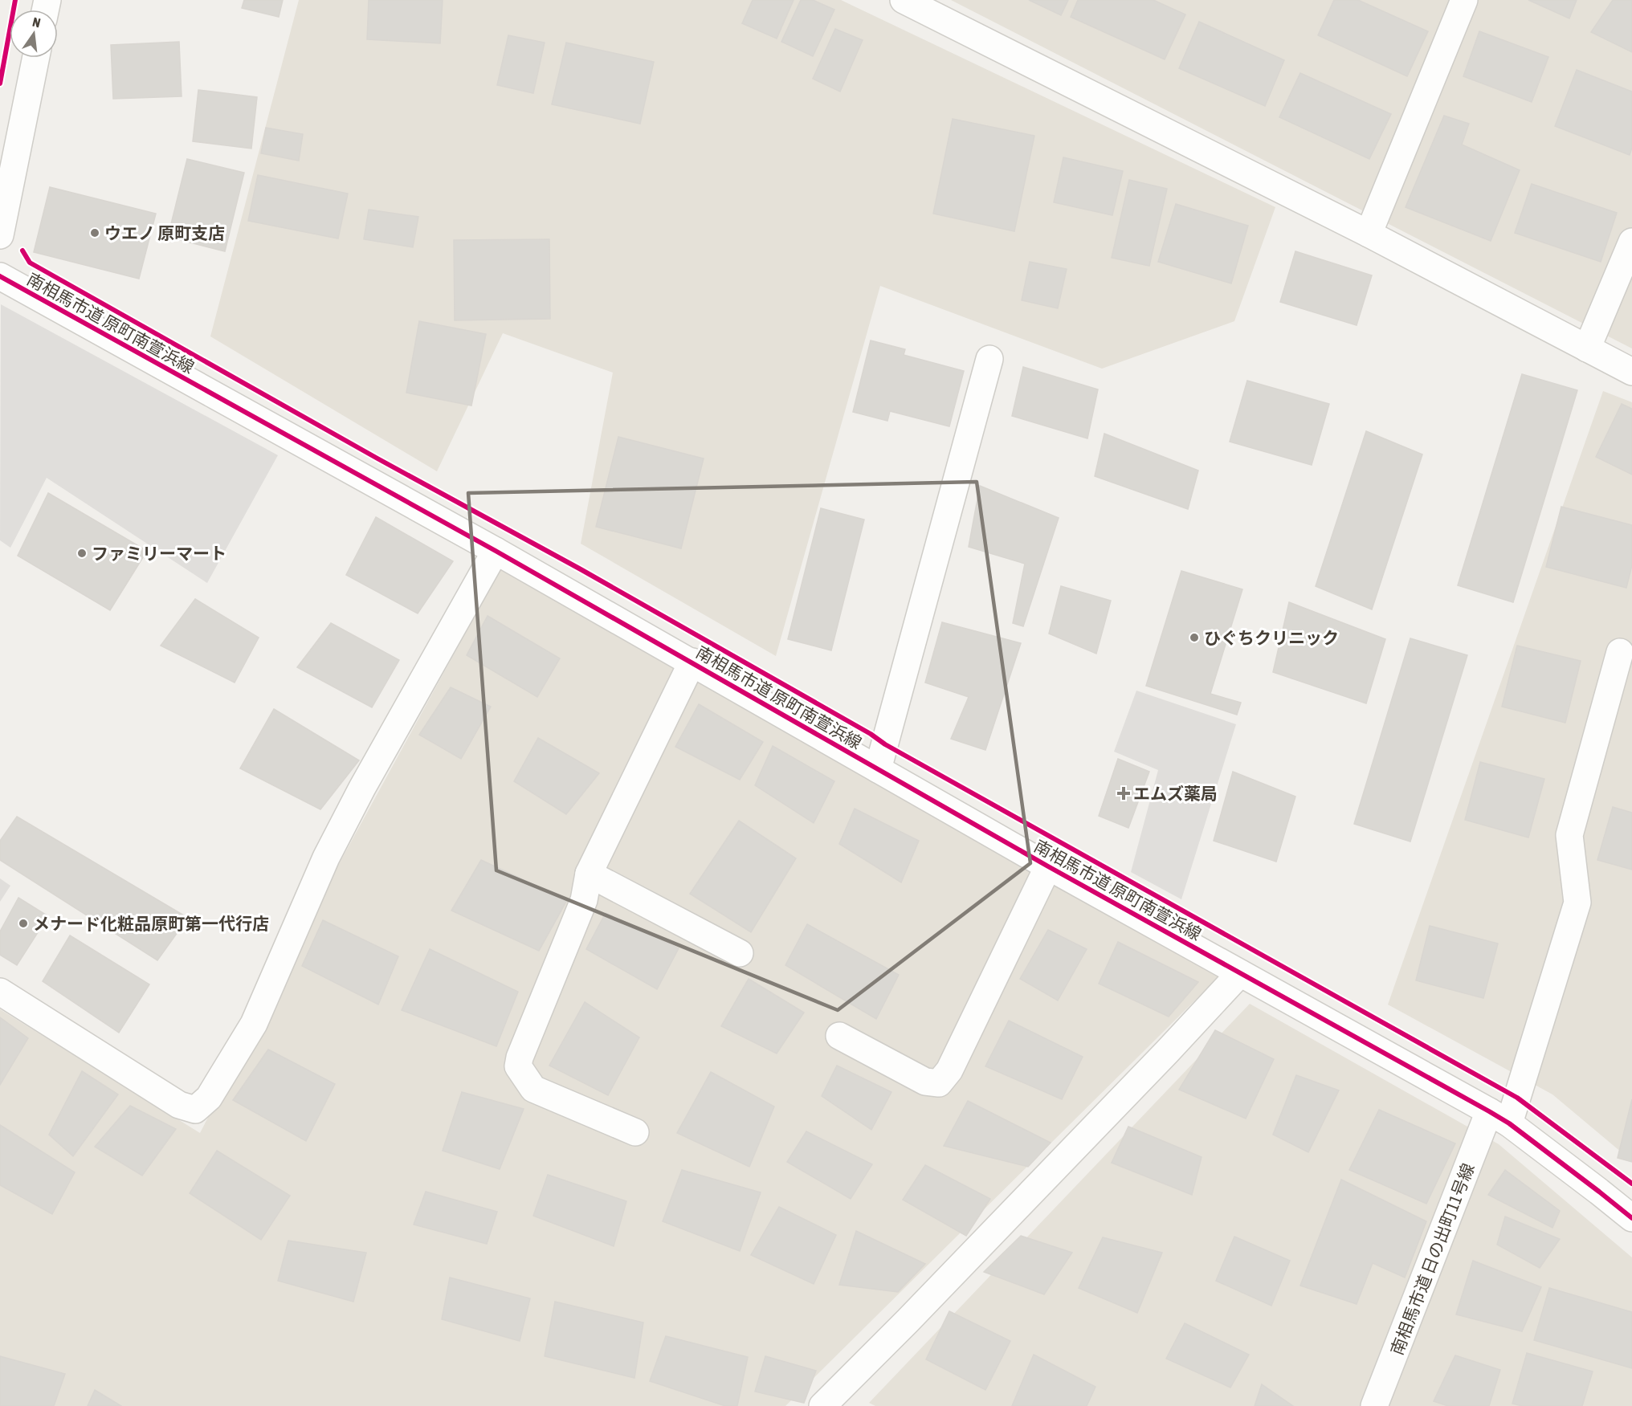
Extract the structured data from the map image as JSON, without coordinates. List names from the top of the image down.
{
  "streets": {
    "street": ["南相馬市道 原町南萱浜線", "南相馬市道 日の出町11号線"]
  },
  "crossings": [
    ["南相馬市道 原町南萱浜線", "南相馬市道 日の出町11号線"]
  ],
  "places": {
    "other": [
      "ウエノ 原町支店",
      "ファミリーマート",
      "ひぐちクリニック",
      "メナード化粧品原町第一代行店"
    ],
    "health": ["エムズ薬局"]
  },
  "north": "top"
}
